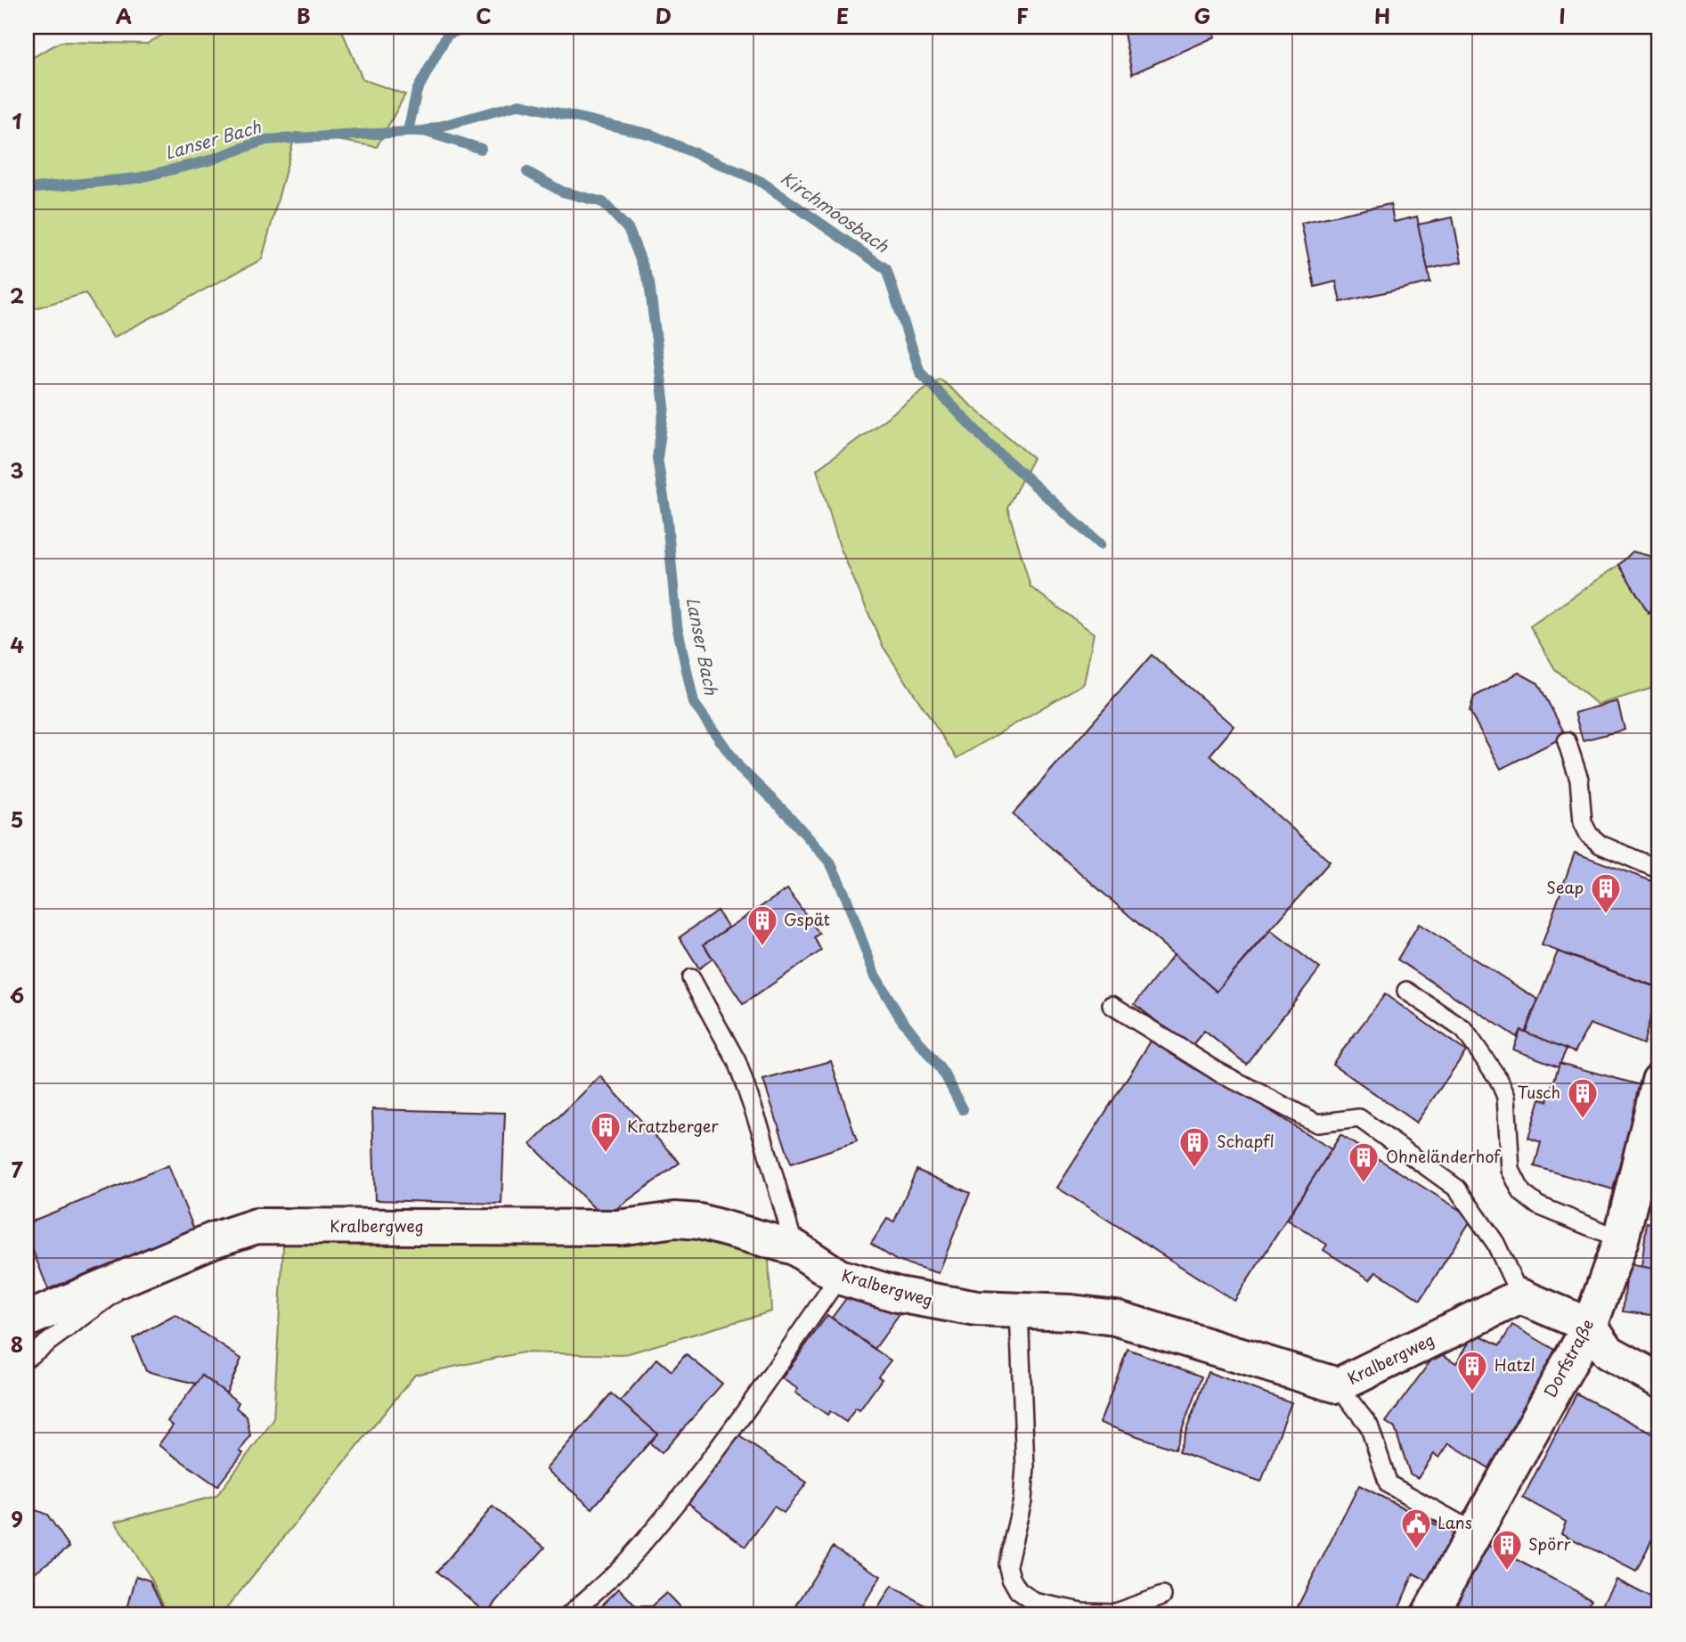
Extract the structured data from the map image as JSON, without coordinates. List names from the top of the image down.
{
  "streets": {
    "street": ["Kralbergweg", "Dorfstraße"]
  },
  "water": ["Lanser Bach", "Kirchmoosbach"],
  "places": {
    "building": [
      "Seap",
      "Gspät",
      "Tusch",
      "Kratzberger",
      "Schapfl",
      "Ohneländerhof",
      "Hatzl",
      "Spörr"
    ],
    "public building": ["Lans"]
  },
  "grid": {
    "columns": [
      "A",
      "B",
      "C",
      "D",
      "E",
      "F",
      "G",
      "H",
      "I"
    ],
    "rows": [
      "1",
      "2",
      "3",
      "4",
      "5",
      "6",
      "7",
      "8",
      "9"
    ]
  }
}
